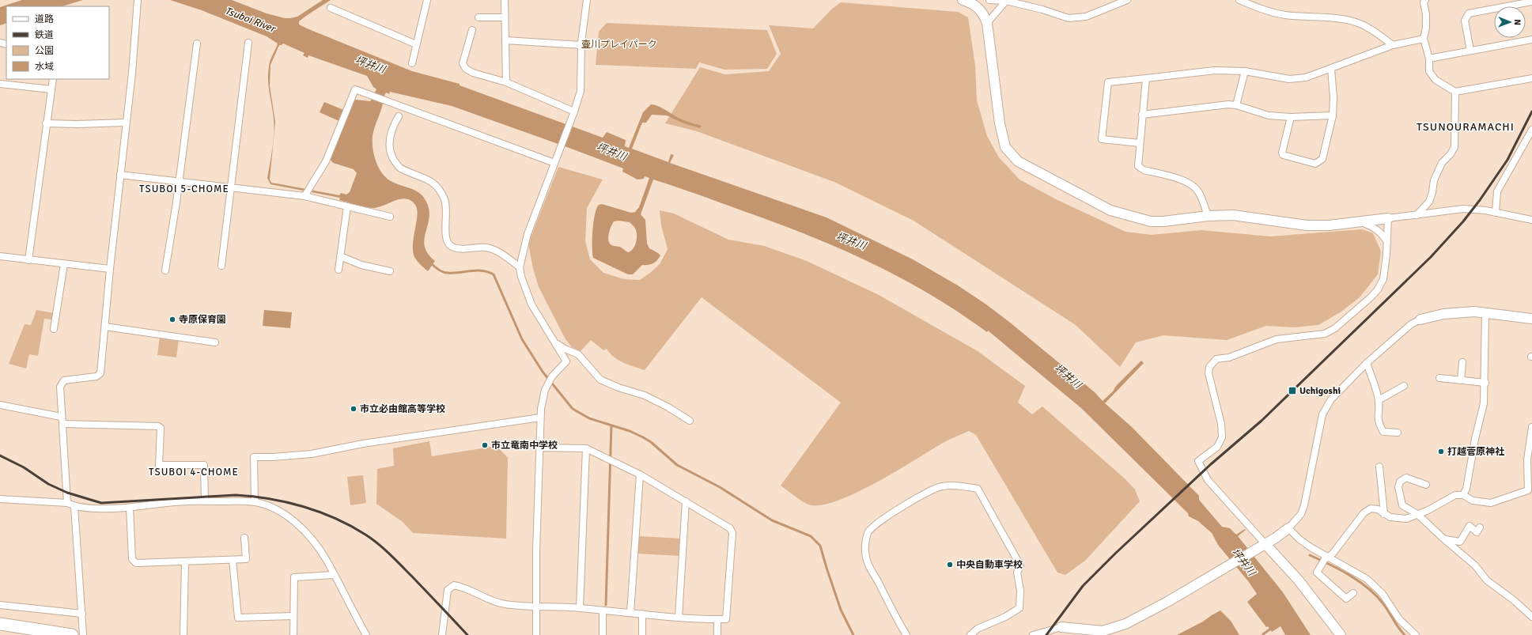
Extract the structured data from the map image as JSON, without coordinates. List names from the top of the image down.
{
  "districts": ["TSUNOURAMACHI", "TSUBOI 5-CHOME", "TSUBOI 4-CHOME"],
  "water": ["Tsuboi River", "坪井川"],
  "parks": ["壷川プレイパーク"],
  "places": {
    "other": [
      "寺原保育園",
      "市立必由館高等学校",
      "市立竜南中学校",
      "打越菅原神社",
      "中央自動車学校"
    ],
    "transit": ["Uchigoshi"]
  },
  "legend": [
    "道路",
    "鉄道",
    "公園",
    "水域"
  ],
  "north": "right"
}
